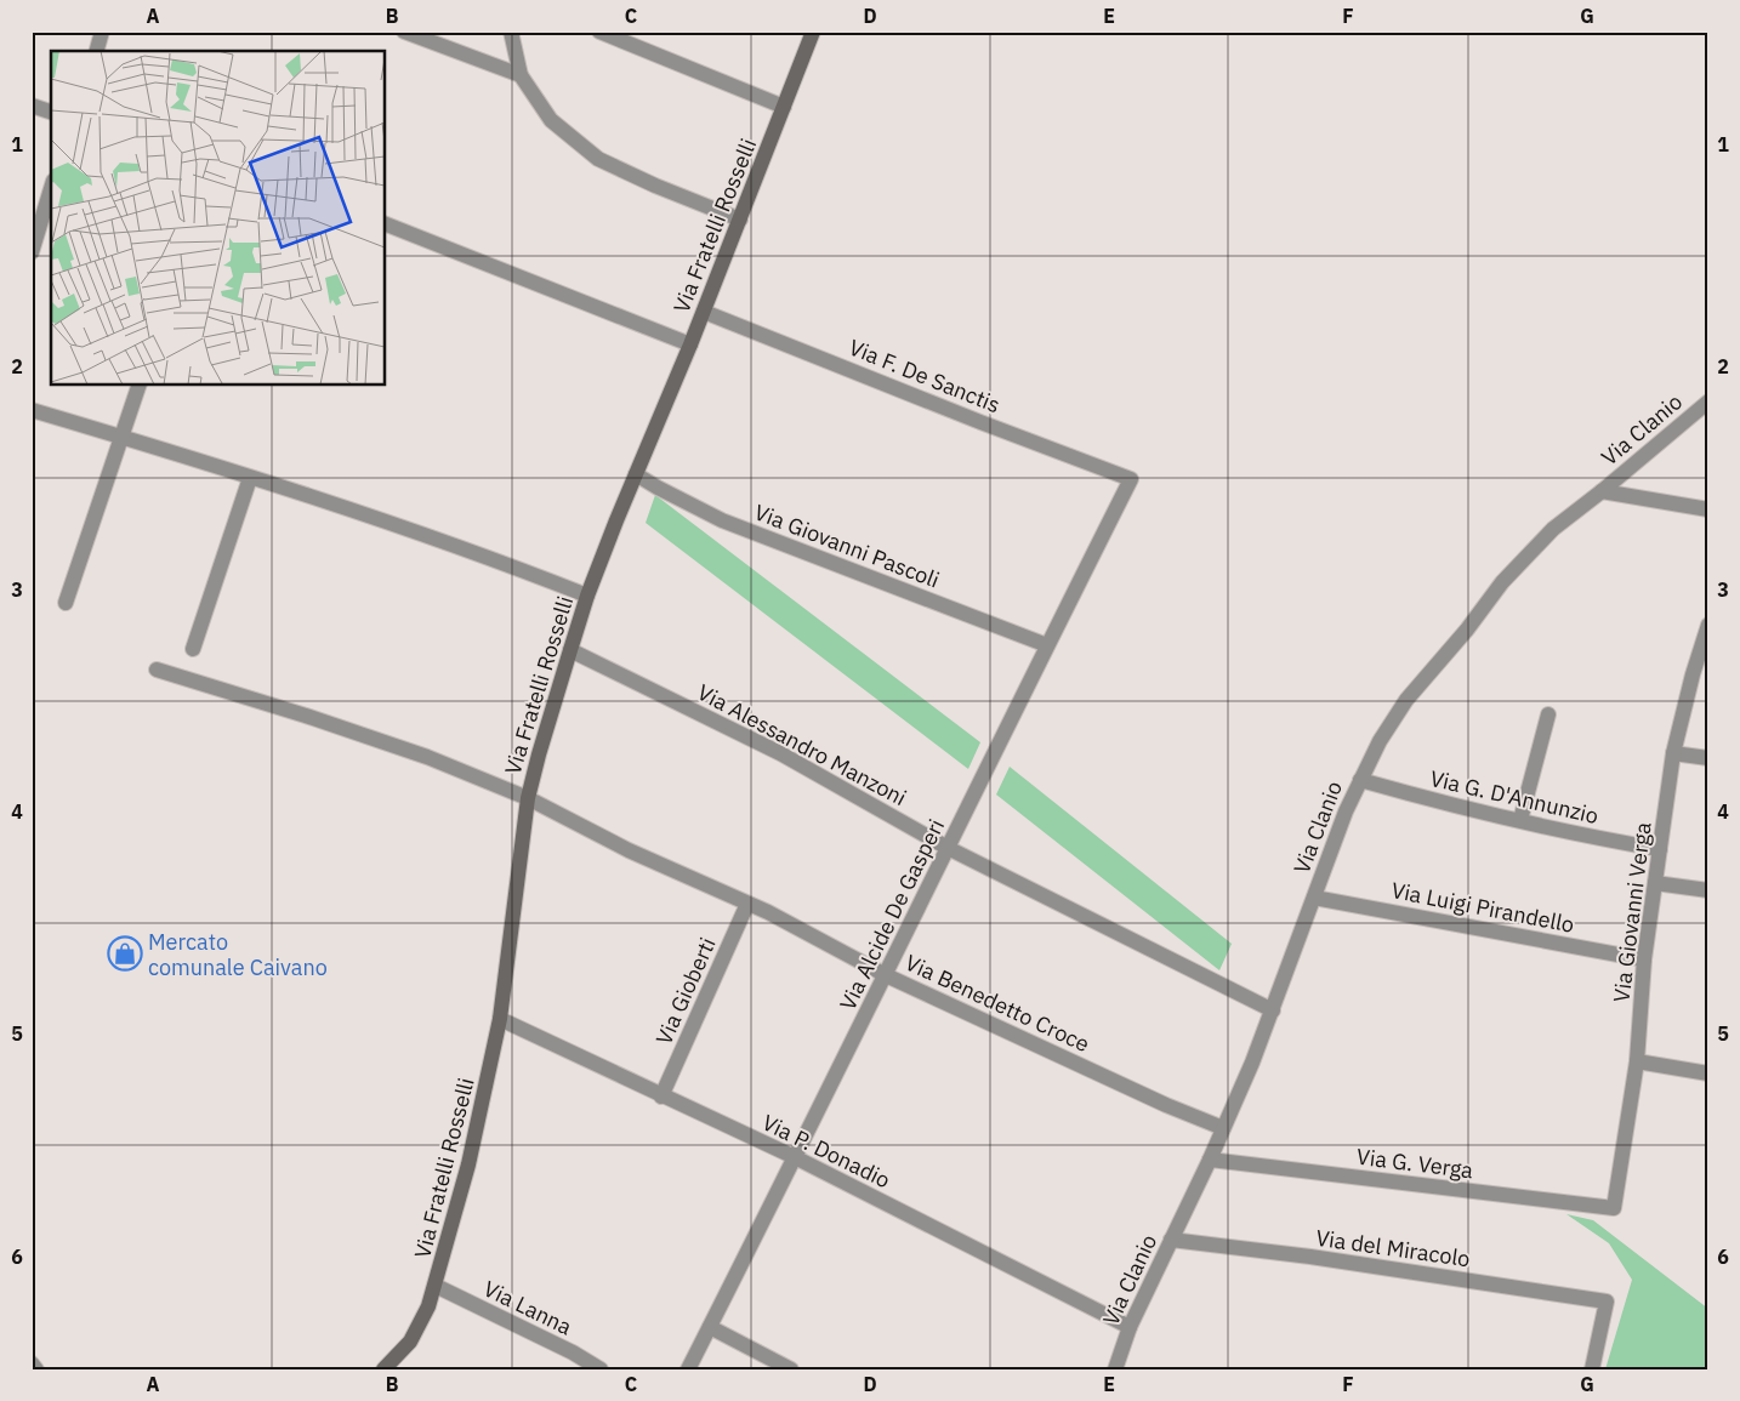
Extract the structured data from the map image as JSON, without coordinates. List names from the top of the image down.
{
  "streets": {
    "main road": ["Via Fratelli Rosselli"],
    "street": [
      "Via F. De Sanctis",
      "Via Clanio",
      "Via Giovanni Pascoli",
      "Via Alessandro Manzoni",
      "Via G. D'Annunzio",
      "Via Luigi Pirandello",
      "Via Giovanni Verga",
      "Via Alcide De Gasperi",
      "Via Gioberti",
      "Via Benedetto Croce",
      "Via P. Donadio",
      "Via G. Verga",
      "Via del Miracolo",
      "Via Lanna"
    ]
  },
  "crossings": [
    ["Via Fratelli Rosselli", "Via F. De Sanctis"],
    ["Via Fratelli Rosselli", "Via Giovanni Pascoli"],
    ["Via Fratelli Rosselli", "Via Alessandro Manzoni"],
    ["Via Fratelli Rosselli", "Via Benedetto Croce"],
    ["Via Fratelli Rosselli", "Via P. Donadio"],
    ["Via Fratelli Rosselli", "Via Lanna"],
    ["Via F. De Sanctis", "Via Alcide De Gasperi"],
    ["Via Clanio", "Via Alessandro Manzoni"],
    ["Via Clanio", "Via G. D'Annunzio"],
    ["Via Clanio", "Via Luigi Pirandello"],
    ["Via Clanio", "Via Benedetto Croce"],
    ["Via Clanio", "Via P. Donadio"],
    ["Via Clanio", "Via G. Verga"],
    ["Via Clanio", "Via del Miracolo"],
    ["Via Giovanni Pascoli", "Via Alcide De Gasperi"],
    ["Via Alessandro Manzoni", "Via Alcide De Gasperi"],
    ["Via G. D'Annunzio", "Via Giovanni Verga"],
    ["Via Luigi Pirandello", "Via Giovanni Verga"],
    ["Via Giovanni Verga", "Via G. Verga"],
    ["Via Alcide De Gasperi", "Via Benedetto Croce"],
    ["Via Alcide De Gasperi", "Via P. Donadio"],
    ["Via Gioberti", "Via Benedetto Croce"],
    ["Via Gioberti", "Via P. Donadio"]
  ],
  "places": {
    "shop": ["Mercato comunale Caivano"]
  },
  "grid": {
    "columns": [
      "A",
      "B",
      "C",
      "D",
      "E",
      "F",
      "G"
    ],
    "rows": [
      "1",
      "2",
      "3",
      "4",
      "5",
      "6"
    ]
  }
}
